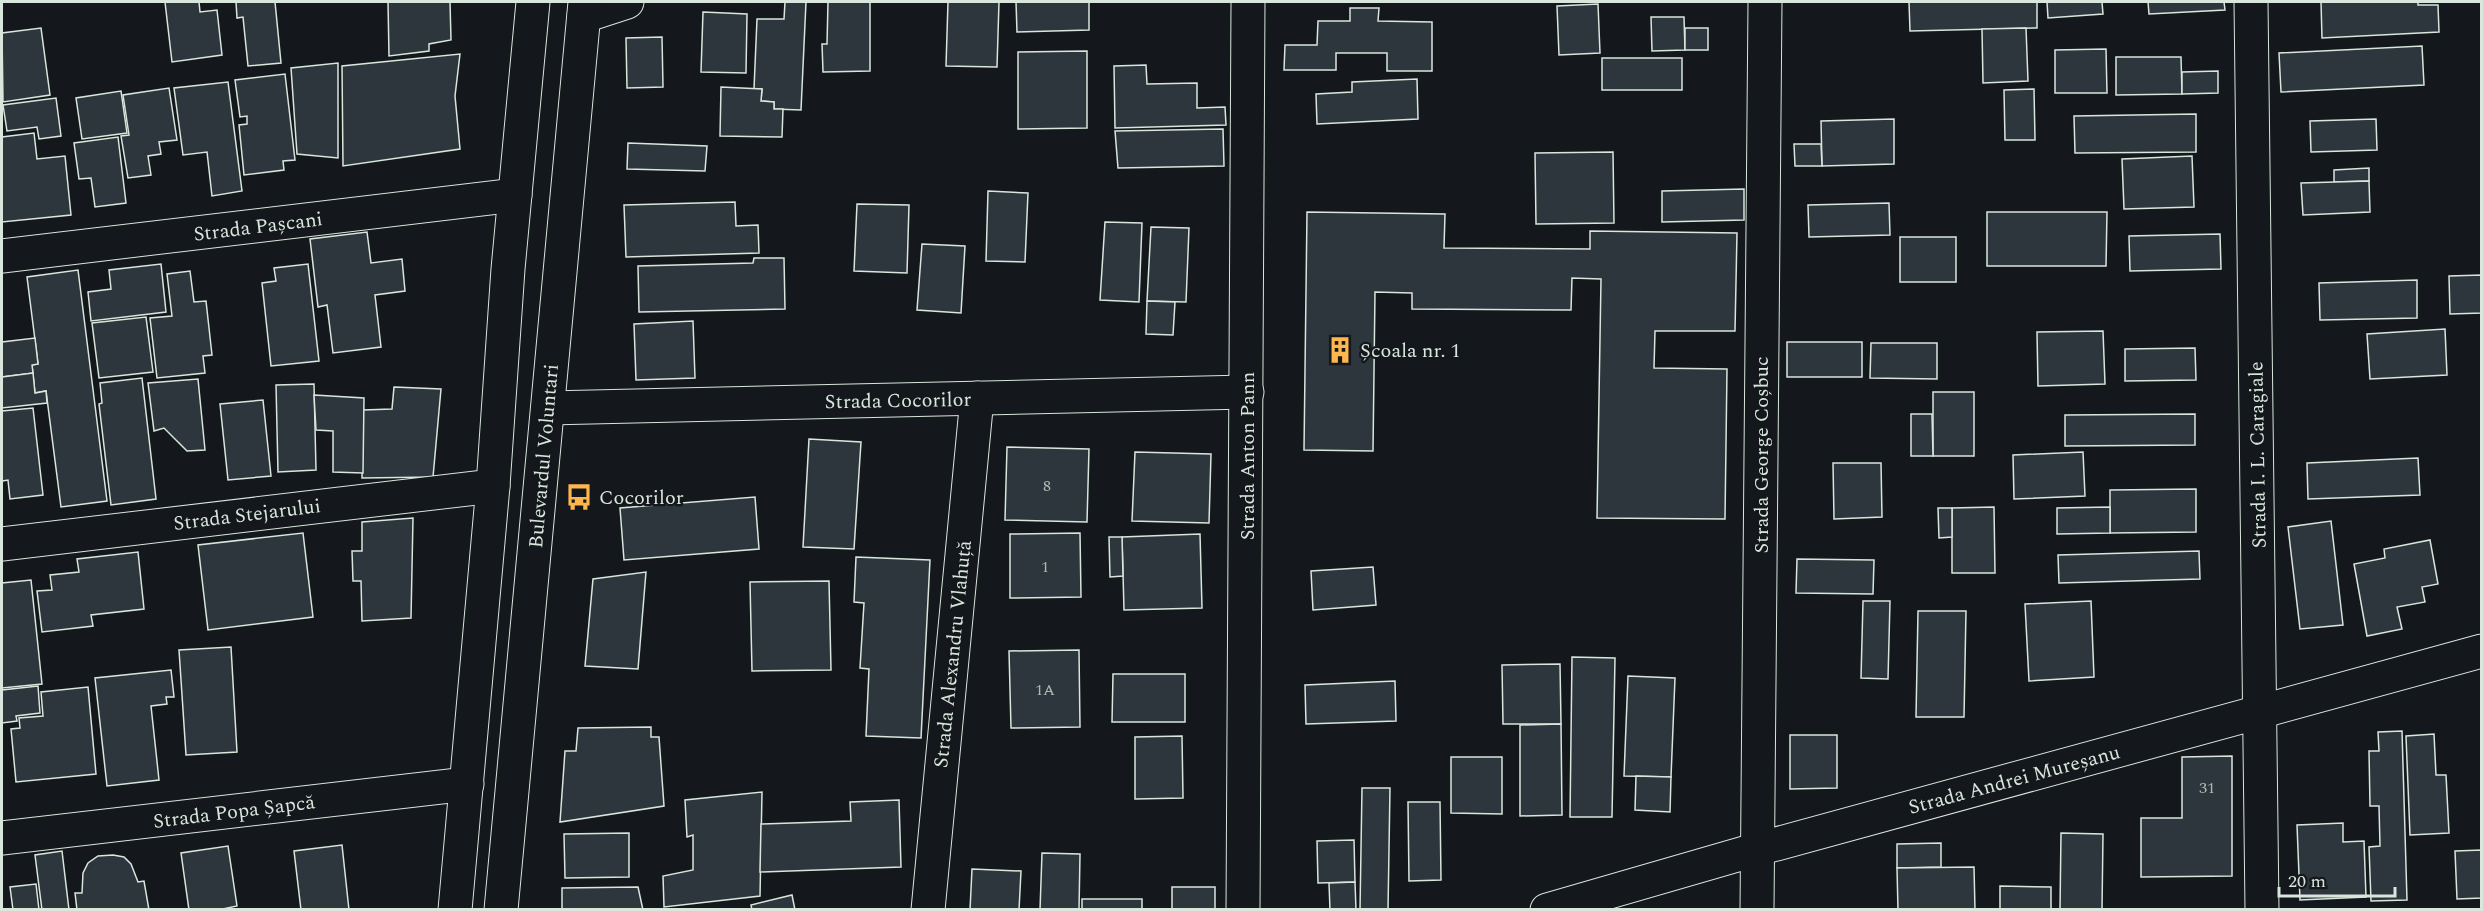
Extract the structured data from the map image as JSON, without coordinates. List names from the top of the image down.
{
  "streets": {
    "main road": [
      "Strada Pașcani",
      "Strada Cocorilor",
      "Strada George Coșbuc",
      "Strada I. L. Caragiale",
      "Bulevardul Voluntari",
      "Strada Anton Pann",
      "Strada Stejarului",
      "Strada Alexandru Vlahuță",
      "Strada Andrei Mureșanu",
      "Strada Popa Șapcă"
    ]
  },
  "crossings": [
    ["Strada Cocorilor", "Bulevardul Voluntari"],
    ["Strada Cocorilor", "Strada Anton Pann"],
    ["Strada Cocorilor", "Strada Alexandru Vlahuță"],
    ["Strada George Coșbuc", "Strada Andrei Mureșanu"],
    ["Strada I. L. Caragiale", "Strada Andrei Mureșanu"]
  ],
  "places": {
    "building": ["Școala nr. 1"],
    "bus stop": ["Cocorilor"]
  },
  "house_numbers": [
    "8",
    "1",
    "1A",
    "31"
  ],
  "scale_bar": "20 m"
}
